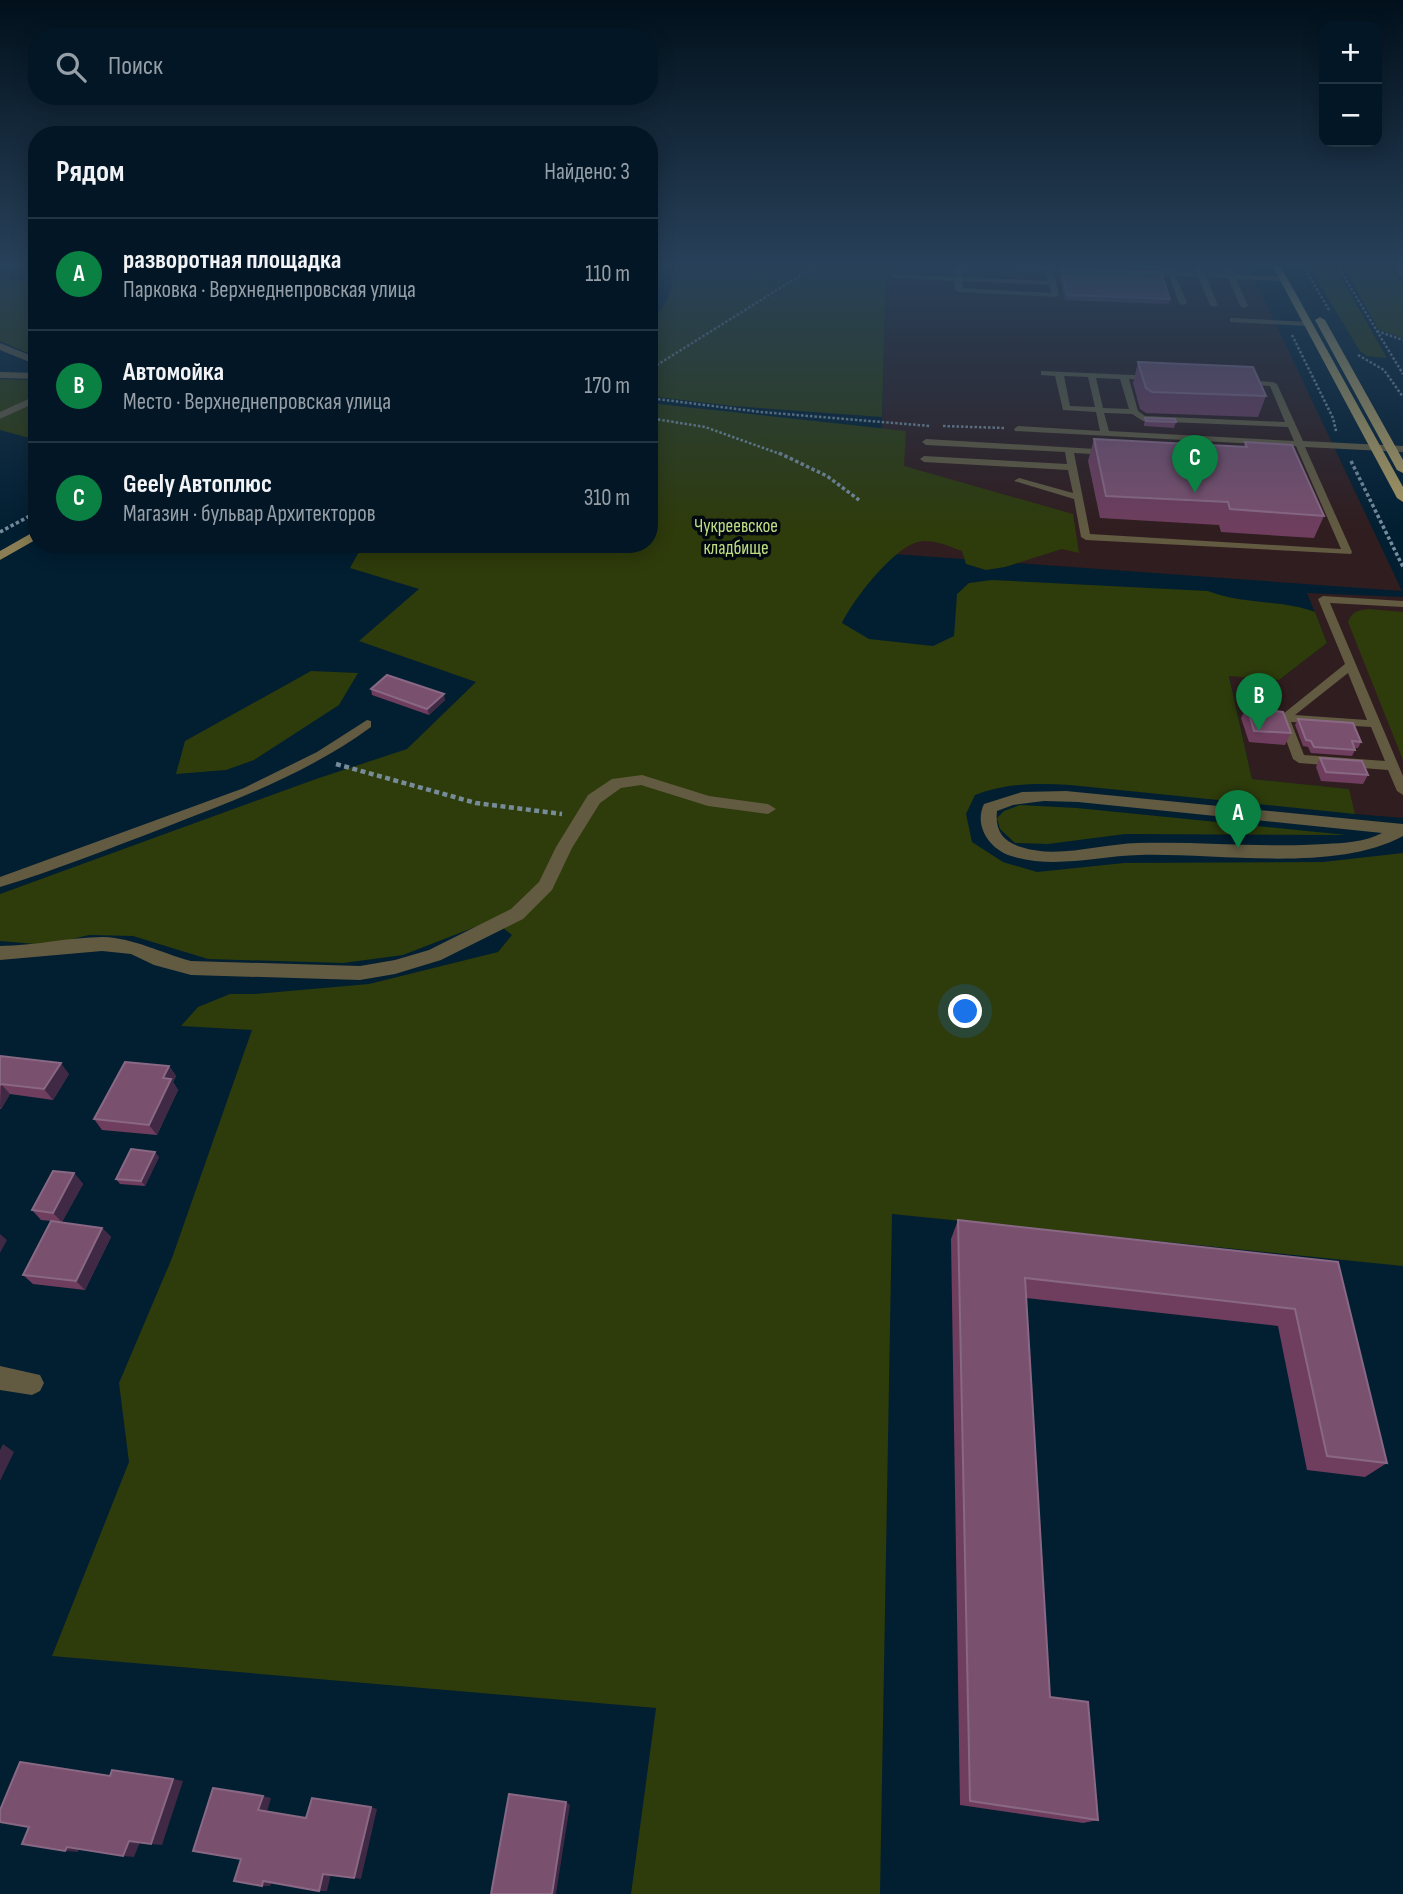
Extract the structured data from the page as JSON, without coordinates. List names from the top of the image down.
{
  "parks": ["Чукреевское кладбище"],
  "page": {
    "map_buttons": ["+", "−"],
    "search": "Поиск",
    "heading": ["Рядом", "Найдено: 3"],
    "list": [
      {
        "mark": "A",
        "name": "разворотная площадка",
        "note": "Парковка · Верхнеднепровская улица",
        "value": "110 m"
      },
      {
        "mark": "B",
        "name": "Автомойка",
        "note": "Место · Верхнеднепровская улица",
        "value": "170 m"
      },
      {
        "mark": "C",
        "name": "Geely Автоплюс",
        "note": "Магазин · бульвар Архитекторов",
        "value": "310 m"
      }
    ],
    "pins": ["C", "B", "A"]
  }
}
